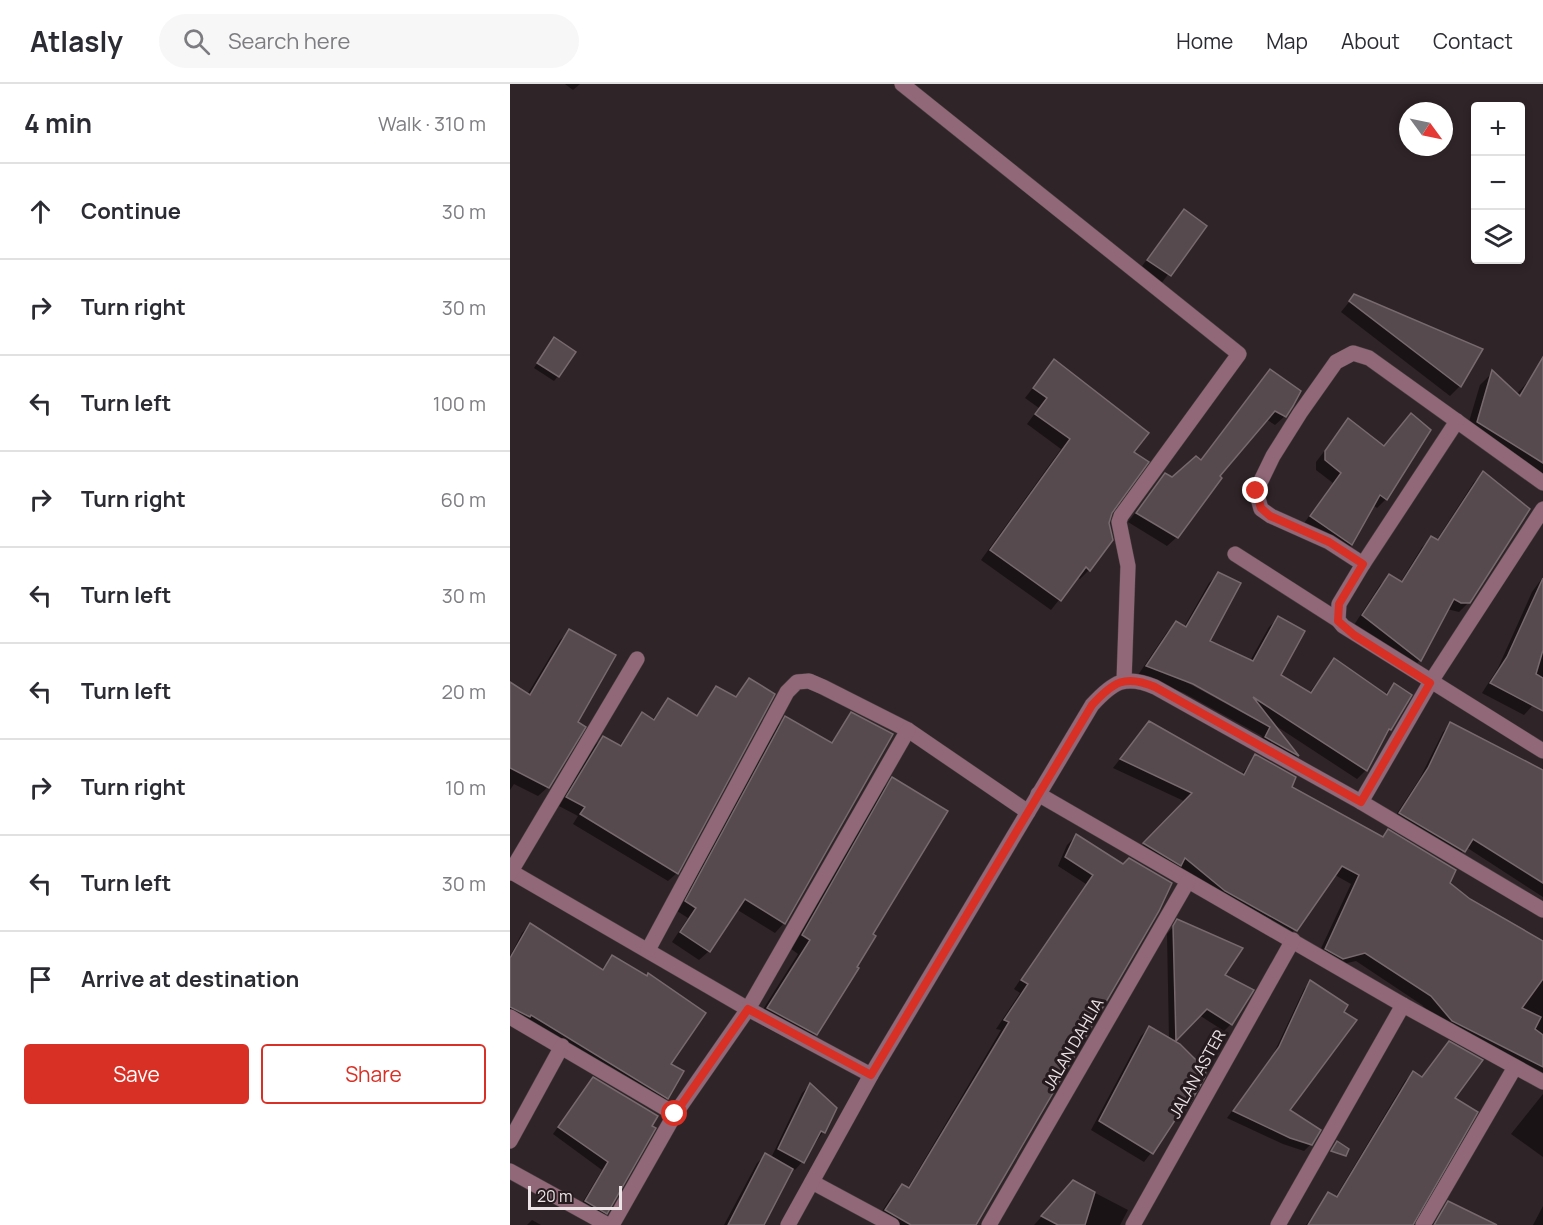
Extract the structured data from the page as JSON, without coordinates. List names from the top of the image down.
{
  "streets": {
    "street": ["JALAN DAHLIA", "JALAN ASTER"]
  },
  "scale_bar": "20 m",
  "north": "bottom right",
  "page": {
    "header": "Atlasly",
    "search": "Search here",
    "nav": [
      "Home",
      "Map",
      "About",
      "Contact"
    ],
    "heading": ["4 min", "Walk · 310 m"],
    "map_buttons": ["+", "−"],
    "list": [
      ["Continue", "30 m"],
      ["Turn right", "30 m"],
      ["Turn left", "100 m"],
      ["Turn right", "60 m"],
      ["Turn left", "30 m"],
      ["Turn left", "20 m"],
      ["Turn right", "10 m"],
      ["Turn left", "30 m"],
      "Arrive at destination"
    ],
    "buttons": ["Save", "Share"],
    "scale": "20 m"
  }
}
